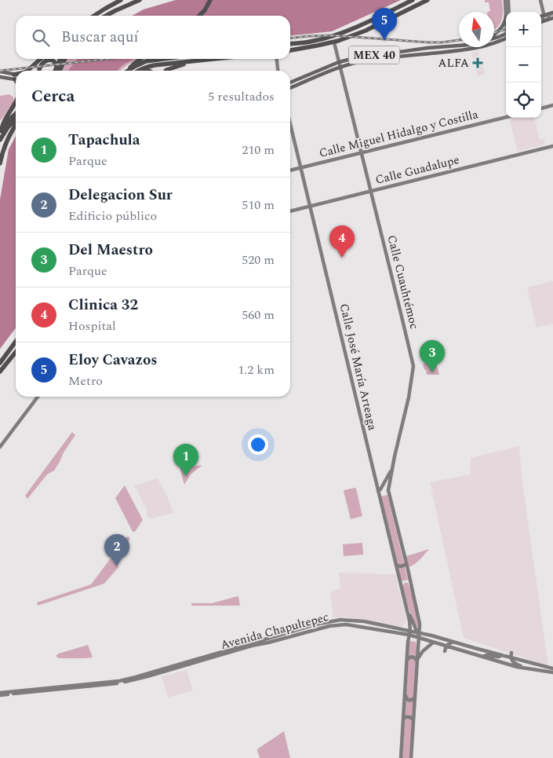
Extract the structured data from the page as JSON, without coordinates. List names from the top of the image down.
{
  "streets": {
    "highway": ["MEX 40"],
    "street": [
      "Calle Miguel Hidalgo y Costilla",
      "Calle Guadalupe",
      "Calle Cuauhtémoc",
      "Calle José María Arteaga",
      "Avenida Chapultepec"
    ]
  },
  "crossings": [
    ["MEX 40", "Calle Cuauhtémoc"],
    ["Calle Miguel Hidalgo y Costilla", "Calle Cuauhtémoc"],
    ["Calle Miguel Hidalgo y Costilla", "Calle José María Arteaga"],
    ["Calle Guadalupe", "Calle Cuauhtémoc"],
    ["Calle Guadalupe", "Calle José María Arteaga"],
    ["Calle José María Arteaga", "Avenida Chapultepec"]
  ],
  "places": {
    "health": ["ALFA"]
  },
  "north": "top",
  "page": {
    "pins": [
      "5",
      "4",
      "3",
      "1",
      "2"
    ],
    "map_buttons": ["+", "−"],
    "search": "Buscar aquí",
    "heading": ["Cerca", "5 resultados"],
    "list": [
      {
        "mark": "1",
        "name": "Tapachula",
        "note": "Parque",
        "value": "210 m"
      },
      {
        "mark": "2",
        "name": "Delegacion Sur",
        "note": "Edificio público",
        "value": "510 m"
      },
      {
        "mark": "3",
        "name": "Del Maestro",
        "note": "Parque",
        "value": "520 m"
      },
      {
        "mark": "4",
        "name": "Clinica 32",
        "note": "Hospital",
        "value": "560 m"
      },
      {
        "mark": "5",
        "name": "Eloy Cavazos",
        "note": "Metro",
        "value": "1.2 km"
      }
    ]
  }
}
